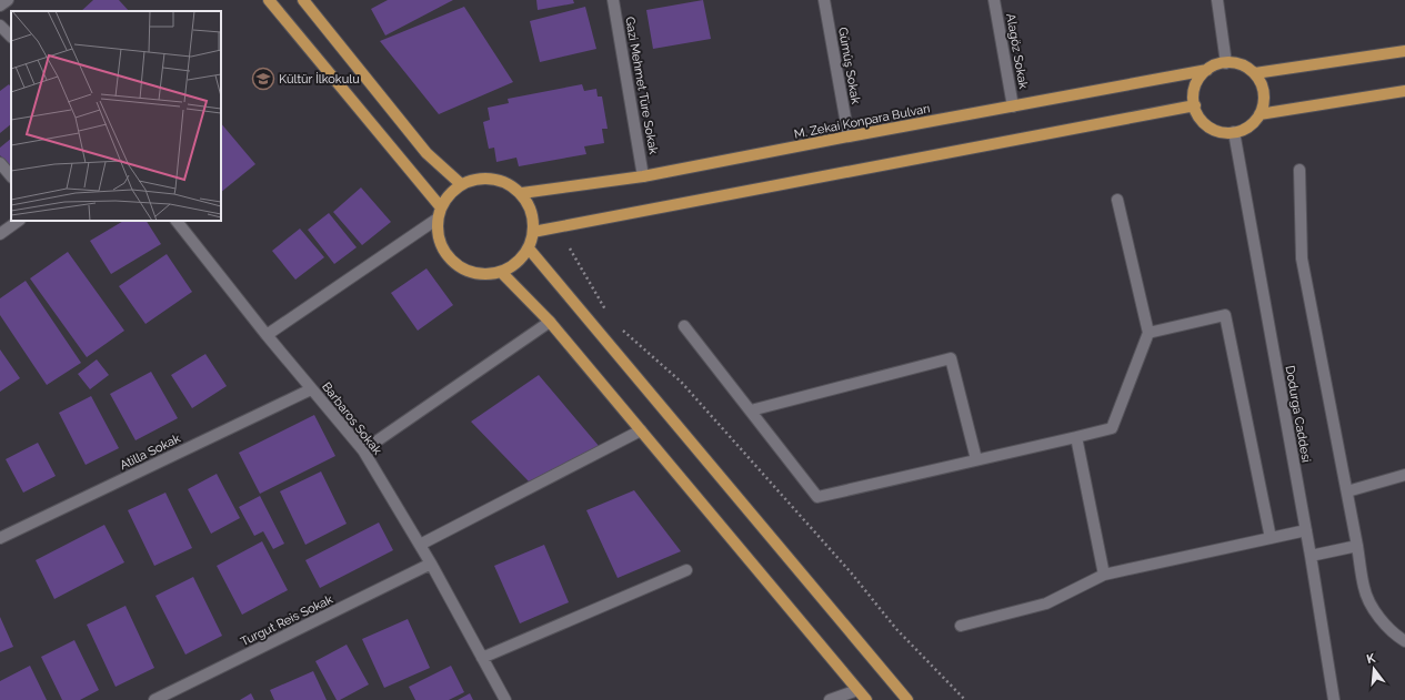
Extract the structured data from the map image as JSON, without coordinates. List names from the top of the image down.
{
  "streets": {
    "main road": ["M. Zekai Konpara Bulvarı"],
    "street": [
      "Alagöz Sokak",
      "Gümüş Sokak",
      "Gazi Mehmet Türe Sokak",
      "Dodurga Caddesi",
      "Barbaros Sokak",
      "Atilla Sokak",
      "Turgut Reis Sokak"
    ]
  },
  "crossings": [
    ["Alagöz Sokak", "M. Zekai Konpara Bulvarı"],
    ["Gümüş Sokak", "M. Zekai Konpara Bulvarı"],
    ["Gazi Mehmet Türe Sokak", "M. Zekai Konpara Bulvarı"],
    ["M. Zekai Konpara Bulvarı", "Dodurga Caddesi"],
    ["Barbaros Sokak", "Atilla Sokak"],
    ["Barbaros Sokak", "Turgut Reis Sokak"]
  ],
  "places": {
    "school or university": ["Kültür İlkokulu"]
  },
  "north": "top"
}
